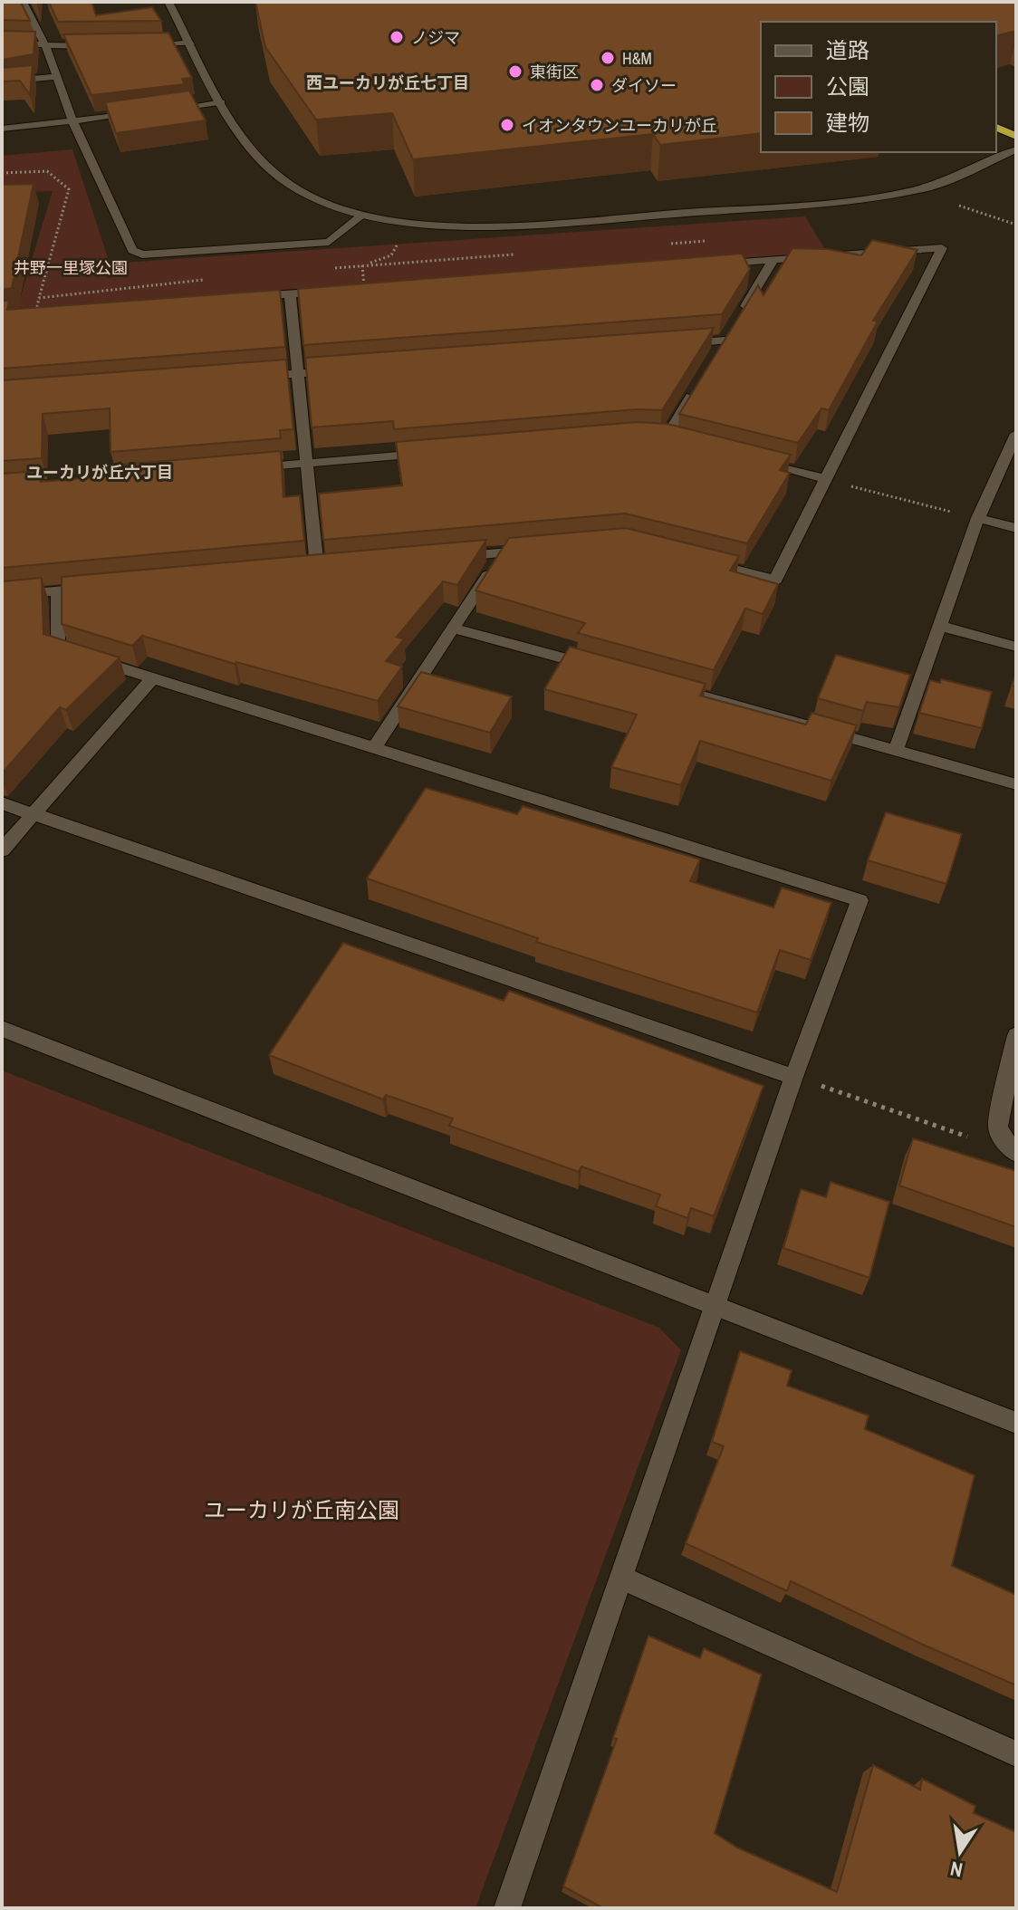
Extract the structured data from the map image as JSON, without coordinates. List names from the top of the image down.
{
  "districts": ["西ユーカリが丘七丁目", "ユーカリが丘六丁目"],
  "parks": ["井野一里塚公園", "ユーカリが丘南公園"],
  "places": [
    "ノジマ",
    "H&M",
    "東街区",
    "ダイソー",
    "イオンタウンユーカリが丘"
  ],
  "legend": ["道路", "公園", "建物"],
  "north": "bottom"
}
